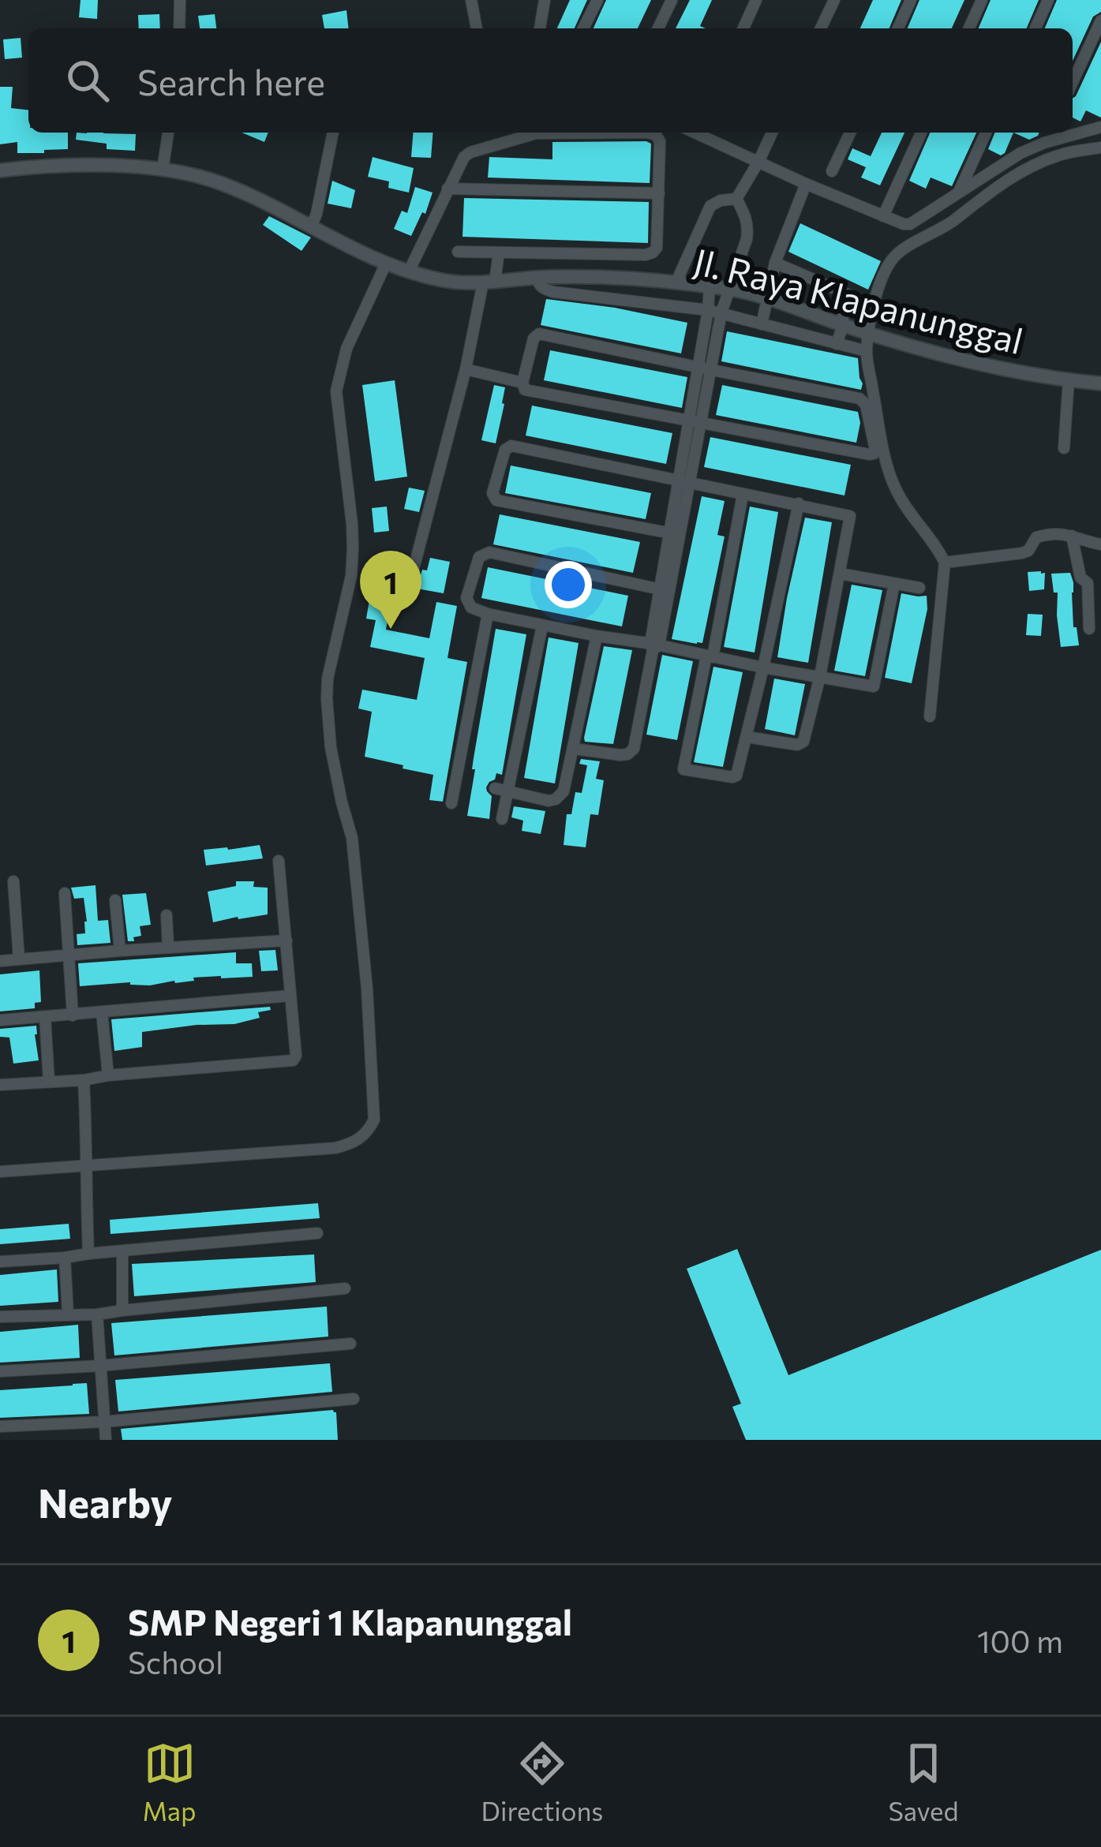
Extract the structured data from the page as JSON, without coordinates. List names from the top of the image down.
{
  "streets": {
    "street": ["Jl. Raya Klapanunggal"]
  },
  "page": {
    "search": "Search here",
    "pins": "1",
    "heading": "Nearby",
    "list": [
      {
        "mark": "1",
        "name": "SMP Negeri 1 Klapanunggal",
        "note": "School",
        "value": "100 m"
      }
    ],
    "nav": ["Map", "Directions", "Saved"]
  }
}
